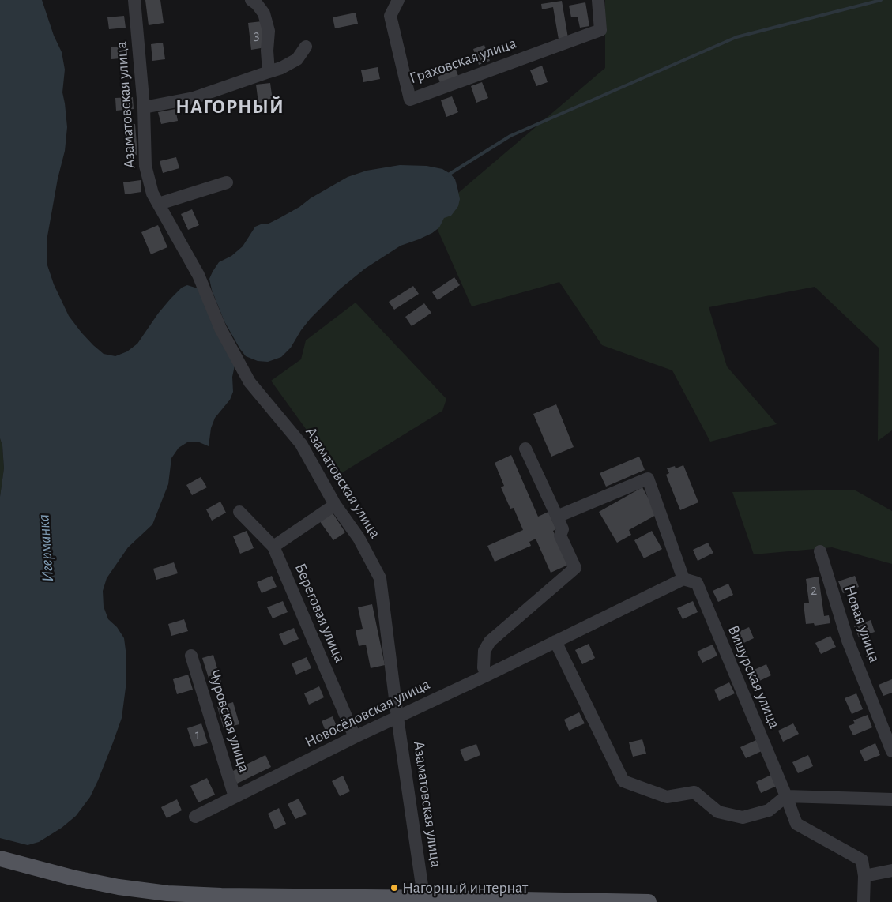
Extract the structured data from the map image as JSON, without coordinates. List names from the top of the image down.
{
  "streets": {
    "street": [
      "Граховская улица",
      "Азаматовская улица",
      "Береговая улица",
      "Новая улица",
      "Вишурская улица",
      "Новосёловская улица",
      "Чуровская улица"
    ]
  },
  "crossings": [
    ["Азаматовская улица", "Новосёловская улица"],
    ["Береговая улица", "Новосёловская улица"],
    ["Вишурская улица", "Новосёловская улица"],
    ["Новосёловская улица", "Чуровская улица"]
  ],
  "districts": ["НАГОРНЫЙ"],
  "water": ["Игерманка"],
  "places": ["Нагорный интернат"],
  "house_numbers": ["3", "2", "1"]
}
